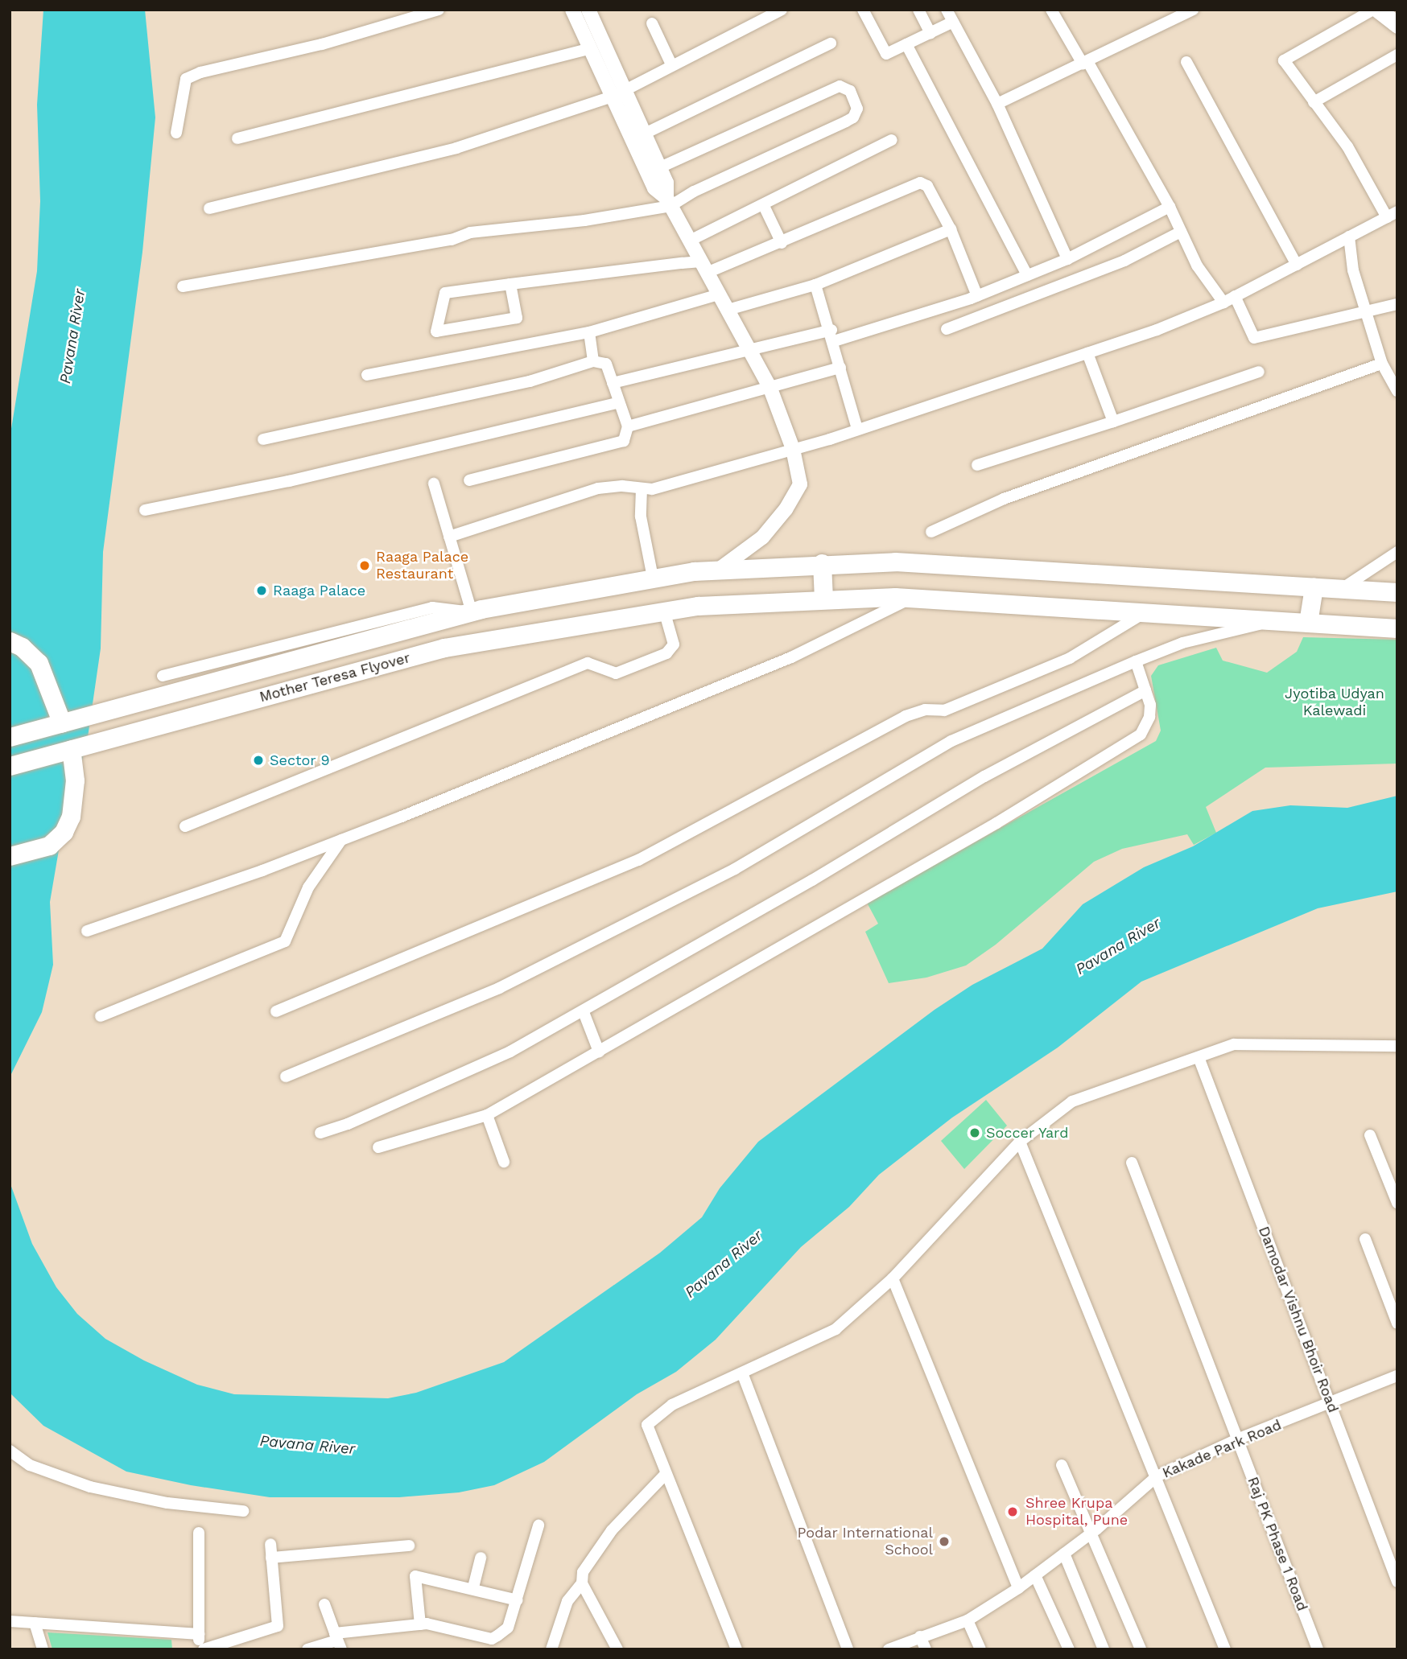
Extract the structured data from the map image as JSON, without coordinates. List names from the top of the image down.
{
  "streets": {
    "main road": ["Mother Teresa Flyover"],
    "street": ["Damodar Vishnu Bhoir Road", "Kakade Park Road", "Raj PK Phase 1 Road"]
  },
  "crossings": [
    ["Damodar Vishnu Bhoir Road", "Kakade Park Road"],
    ["Kakade Park Road", "Raj PK Phase 1 Road"]
  ],
  "water": ["Pavana River"],
  "parks": ["Jyotiba Udyan Kalewadi"],
  "places": [
    "Raaga Palace Restaurant",
    "Raaga Palace",
    "Sector 9",
    "Soccer Yard",
    "Shree Krupa Hospital, Pune",
    "Podar International School"
  ]
}
